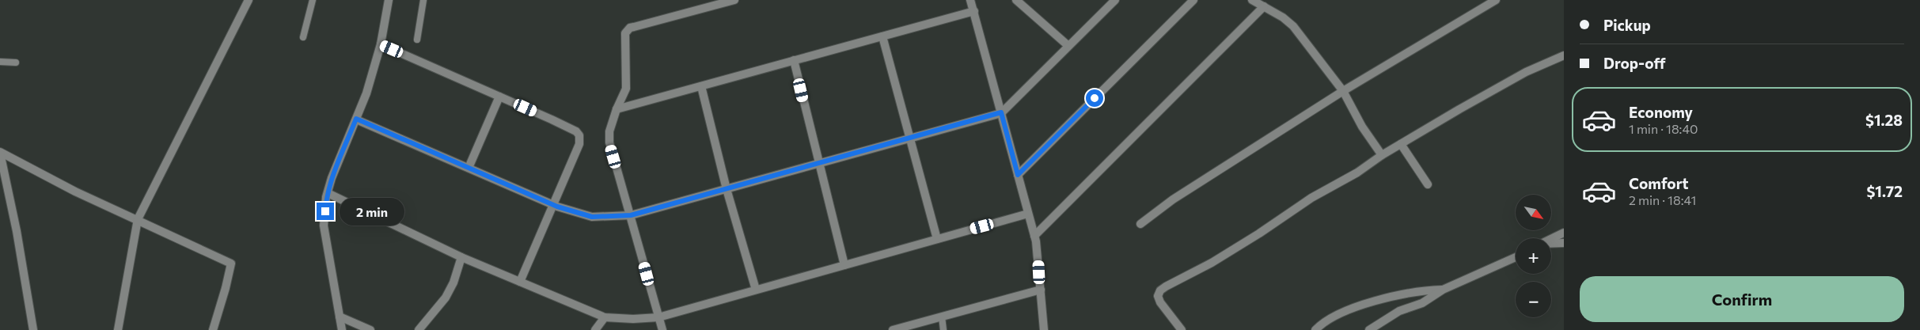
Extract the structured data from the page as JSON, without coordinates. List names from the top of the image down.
{
  "north": "bottom right",
  "page": {
    "banner": ["Pickup", "Drop-off"],
    "list": [
      {
        "name": "Economy",
        "note": "1 min · 18:40",
        "value": "$1.28"
      },
      {
        "name": "Comfort",
        "note": "2 min · 18:41",
        "value": "$1.72"
      }
    ],
    "map_buttons": ["+", "−"],
    "bubble": "2 min",
    "buttons": "Confirm"
  }
}
